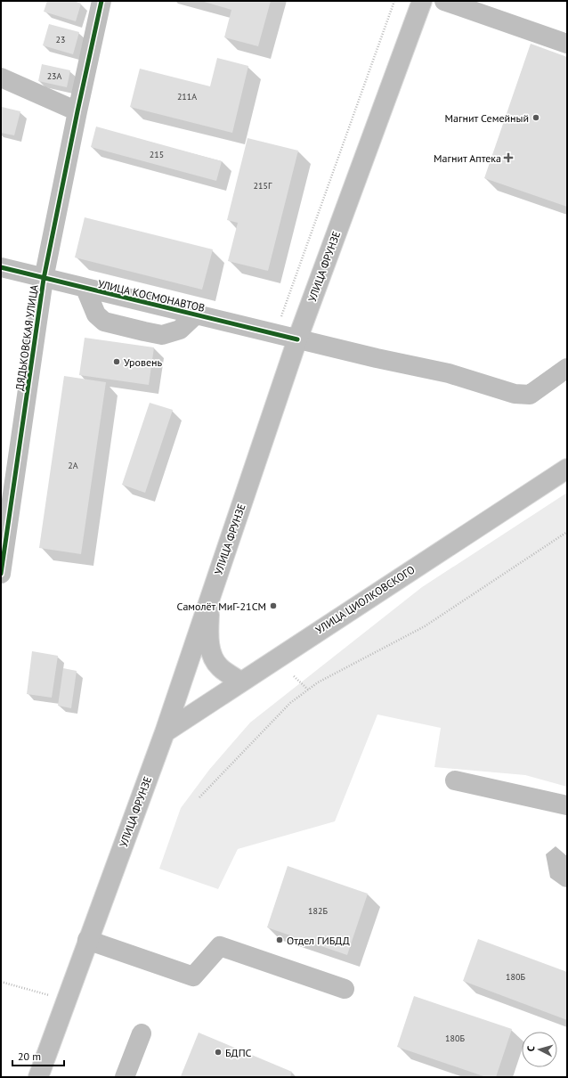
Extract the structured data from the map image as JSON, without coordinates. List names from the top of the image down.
{
  "streets": {
    "main road": [
      "УЛИЦА ФРУНЗЕ",
      "УЛИЦА КОСМОНАВТОВ",
      "ДЯДЬКОВСКАЯ УЛИЦА",
      "УЛИЦА ЦИОЛКОВСКОГО"
    ]
  },
  "crossings": [
    ["УЛИЦА ФРУНЗЕ", "УЛИЦА КОСМОНАВТОВ"],
    ["УЛИЦА ФРУНЗЕ", "УЛИЦА ЦИОЛКОВСКОГО"],
    ["УЛИЦА КОСМОНАВТОВ", "ДЯДЬКОВСКАЯ УЛИЦА"]
  ],
  "places": {
    "other": [
      "Магнит Семейный",
      "Уровень",
      "Самолёт МиГ-21СМ",
      "Отдел ГИБДД",
      "БДПС"
    ],
    "health": ["Магнит Аптека"]
  },
  "house_numbers": [
    "23",
    "23А",
    "211А",
    "215",
    "215Г",
    "2А",
    "182Б",
    "180Б",
    "180Б"
  ],
  "scale_bar": "20 m",
  "north": "left"
}
